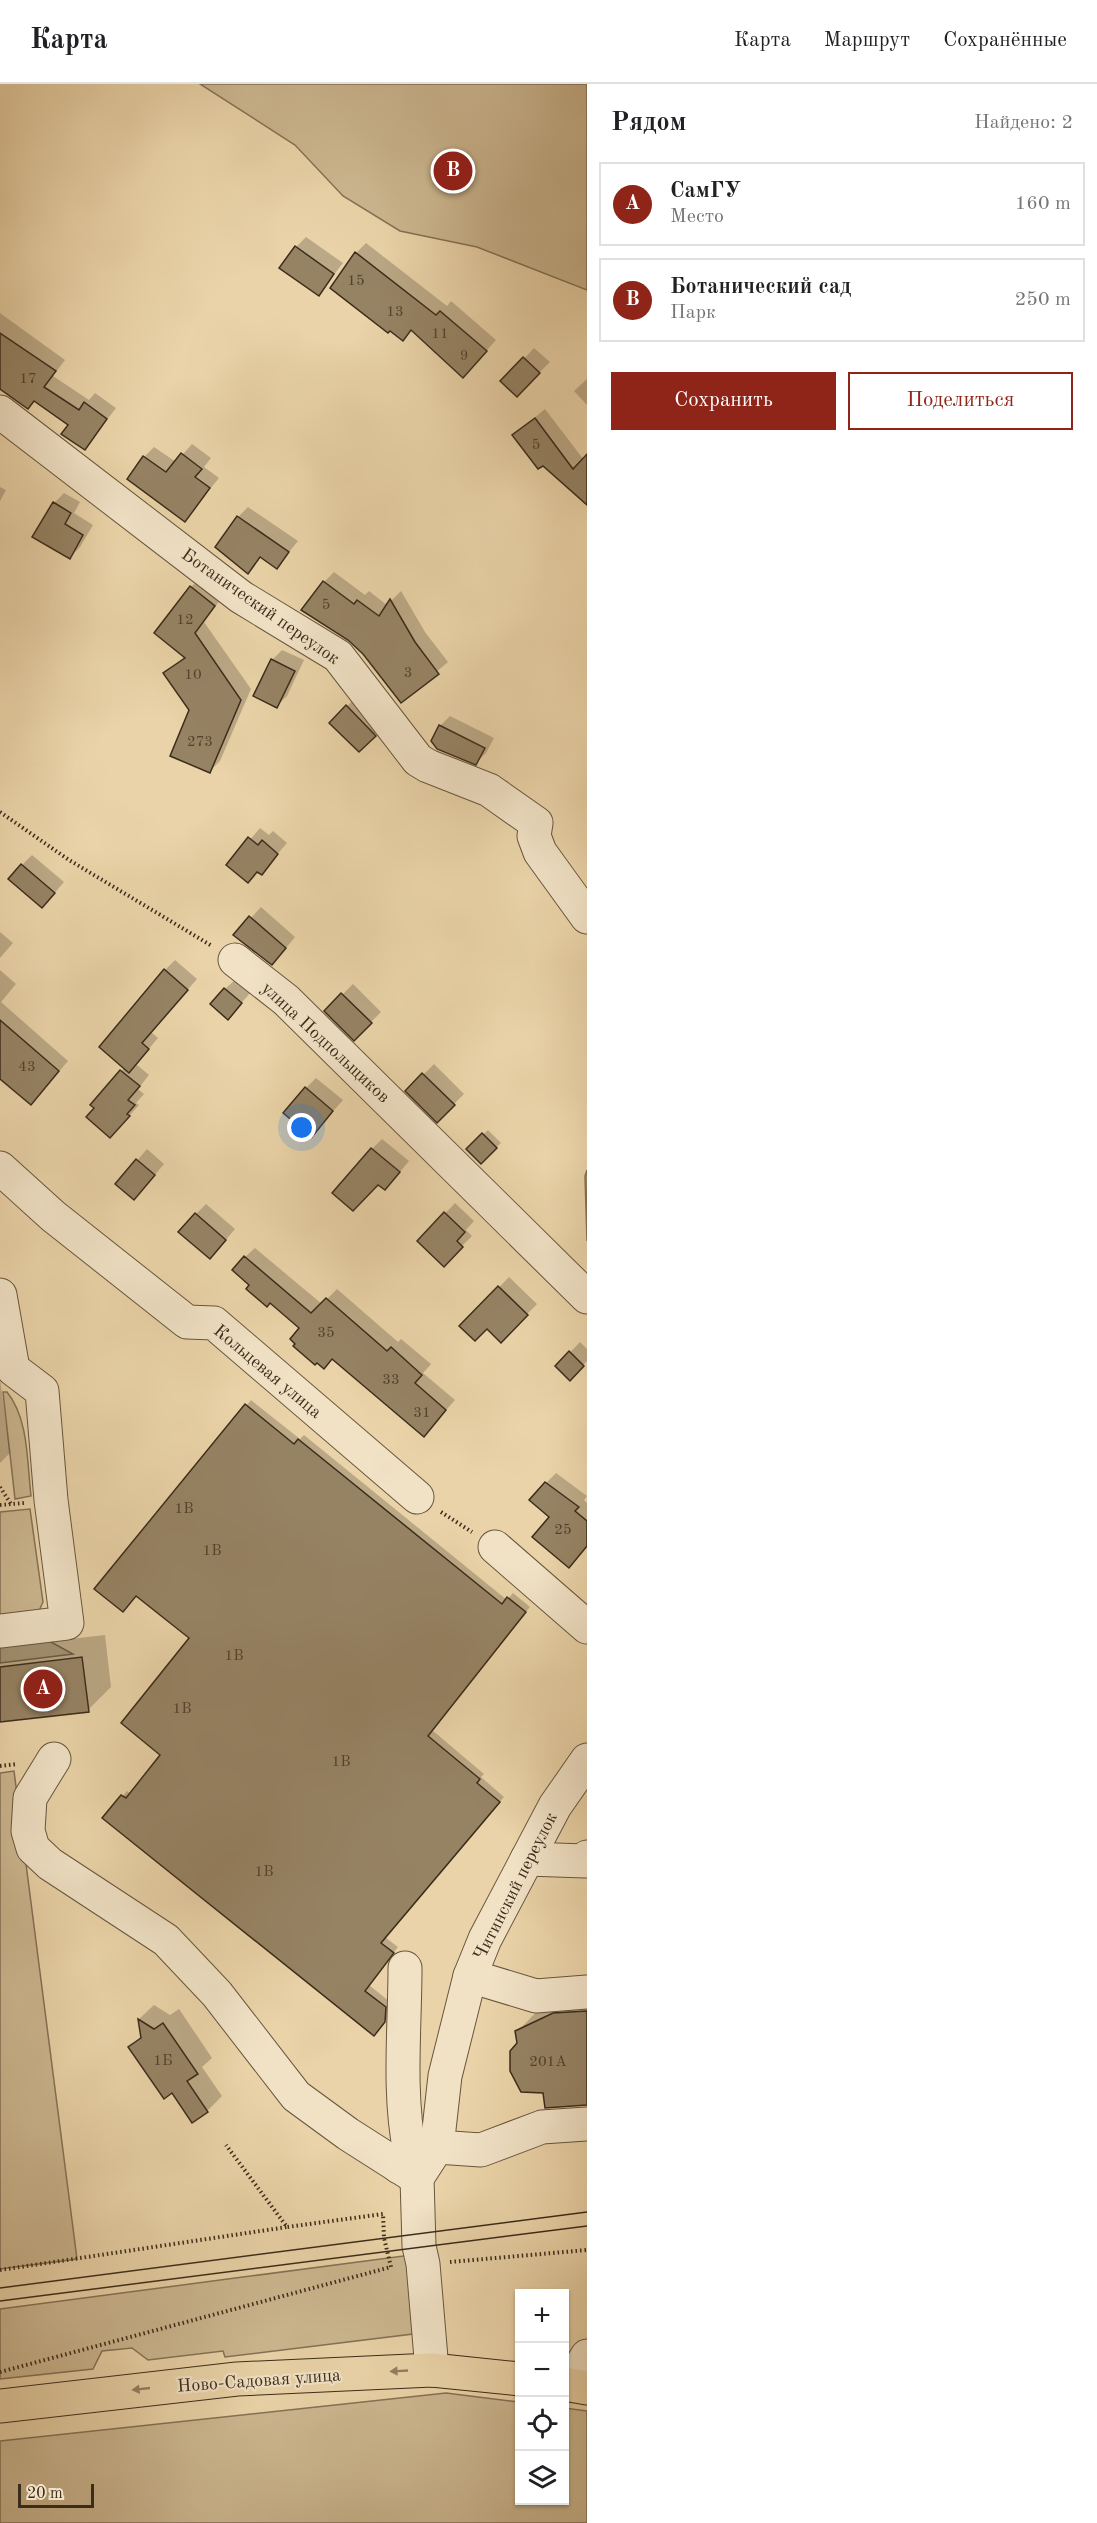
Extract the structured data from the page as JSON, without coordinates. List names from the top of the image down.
{
  "streets": {
    "main road": ["Ново-Садовая улица"],
    "street": [
      "Ботанический переулок",
      "улица Подпольщиков",
      "Кольцевая улица",
      "Читинский переулок"
    ]
  },
  "one_way": ["Ново-Садовая улица"],
  "house_numbers": [
    "15",
    "13",
    "11",
    "9",
    "17",
    "5",
    "5",
    "12",
    "3",
    "10",
    "273",
    "43",
    "35",
    "33",
    "31",
    "1В",
    "25",
    "1В",
    "1В",
    "1В",
    "1В",
    "1В",
    "1Б",
    "201А"
  ],
  "scale_bar": "20 m",
  "page": {
    "header": "Карта",
    "nav": ["Карта", "Маршрут", "Сохранённые"],
    "heading": ["Рядом", "Найдено: 2"],
    "pins": ["B", "A"],
    "list": [
      {
        "mark": "A",
        "name": "СамГУ",
        "note": "Место",
        "value": "160 m"
      },
      {
        "mark": "B",
        "name": "Ботанический сад",
        "note": "Парк",
        "value": "250 m"
      }
    ],
    "buttons": ["Сохранить", "Поделиться"],
    "map_buttons": ["+", "−"],
    "scale": "20 m"
  }
}
